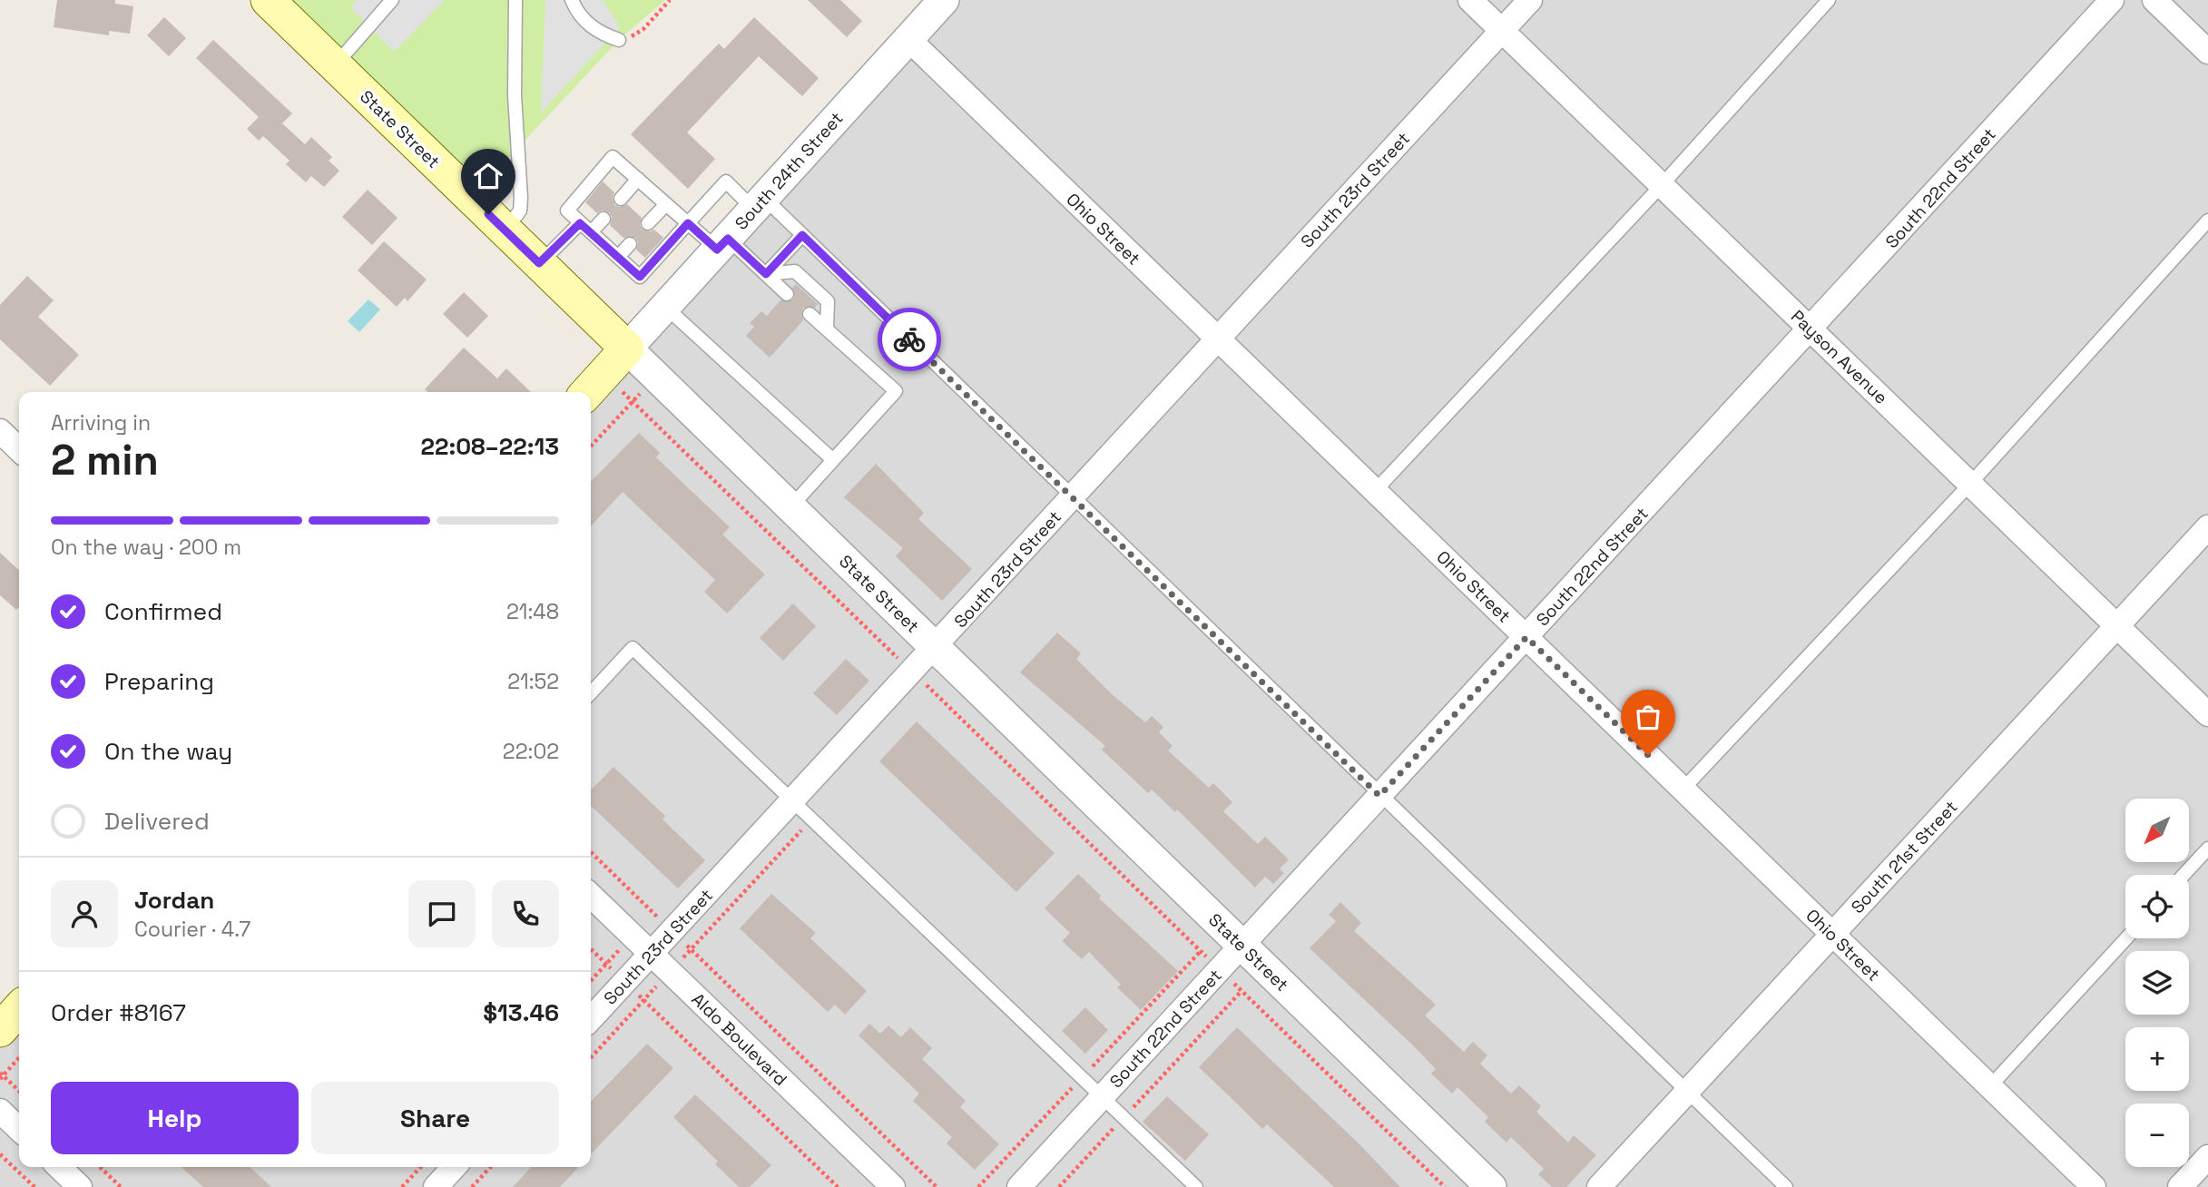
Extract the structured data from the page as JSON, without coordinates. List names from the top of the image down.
{
  "streets": {
    "main road": ["State Street", "South 24th Street"],
    "street": [
      "South 22nd Street",
      "South 23rd Street",
      "Ohio Street",
      "Payson Avenue",
      "South 21st Street",
      "Aldo Boulevard"
    ]
  },
  "crossings": [
    ["State Street", "South 24th Street"],
    ["State Street", "South 22nd Street"],
    ["State Street", "South 23rd Street"],
    ["South 24th Street", "Ohio Street"],
    ["South 22nd Street", "Ohio Street"],
    ["South 22nd Street", "Payson Avenue"],
    ["South 23rd Street", "Ohio Street"],
    ["South 23rd Street", "Payson Avenue"],
    ["South 23rd Street", "Aldo Boulevard"],
    ["Ohio Street", "South 21st Street"],
    ["Payson Avenue", "South 21st Street"]
  ],
  "north": "bottom left",
  "page": {
    "heading": ["2 min", "Arriving in", "22:08–22:13"],
    "panel": [
      "Jordan",
      "Courier · 4.7",
      "Order #8167",
      "$13.46"
    ],
    "bar": "On the way · 200 m",
    "list": [
      ["Confirmed", "21:48"],
      ["Preparing", "21:52"],
      ["On the way", "22:02"],
      "Delivered"
    ],
    "map_buttons": ["+", "−"],
    "buttons": ["Help", "Share"]
  }
}
